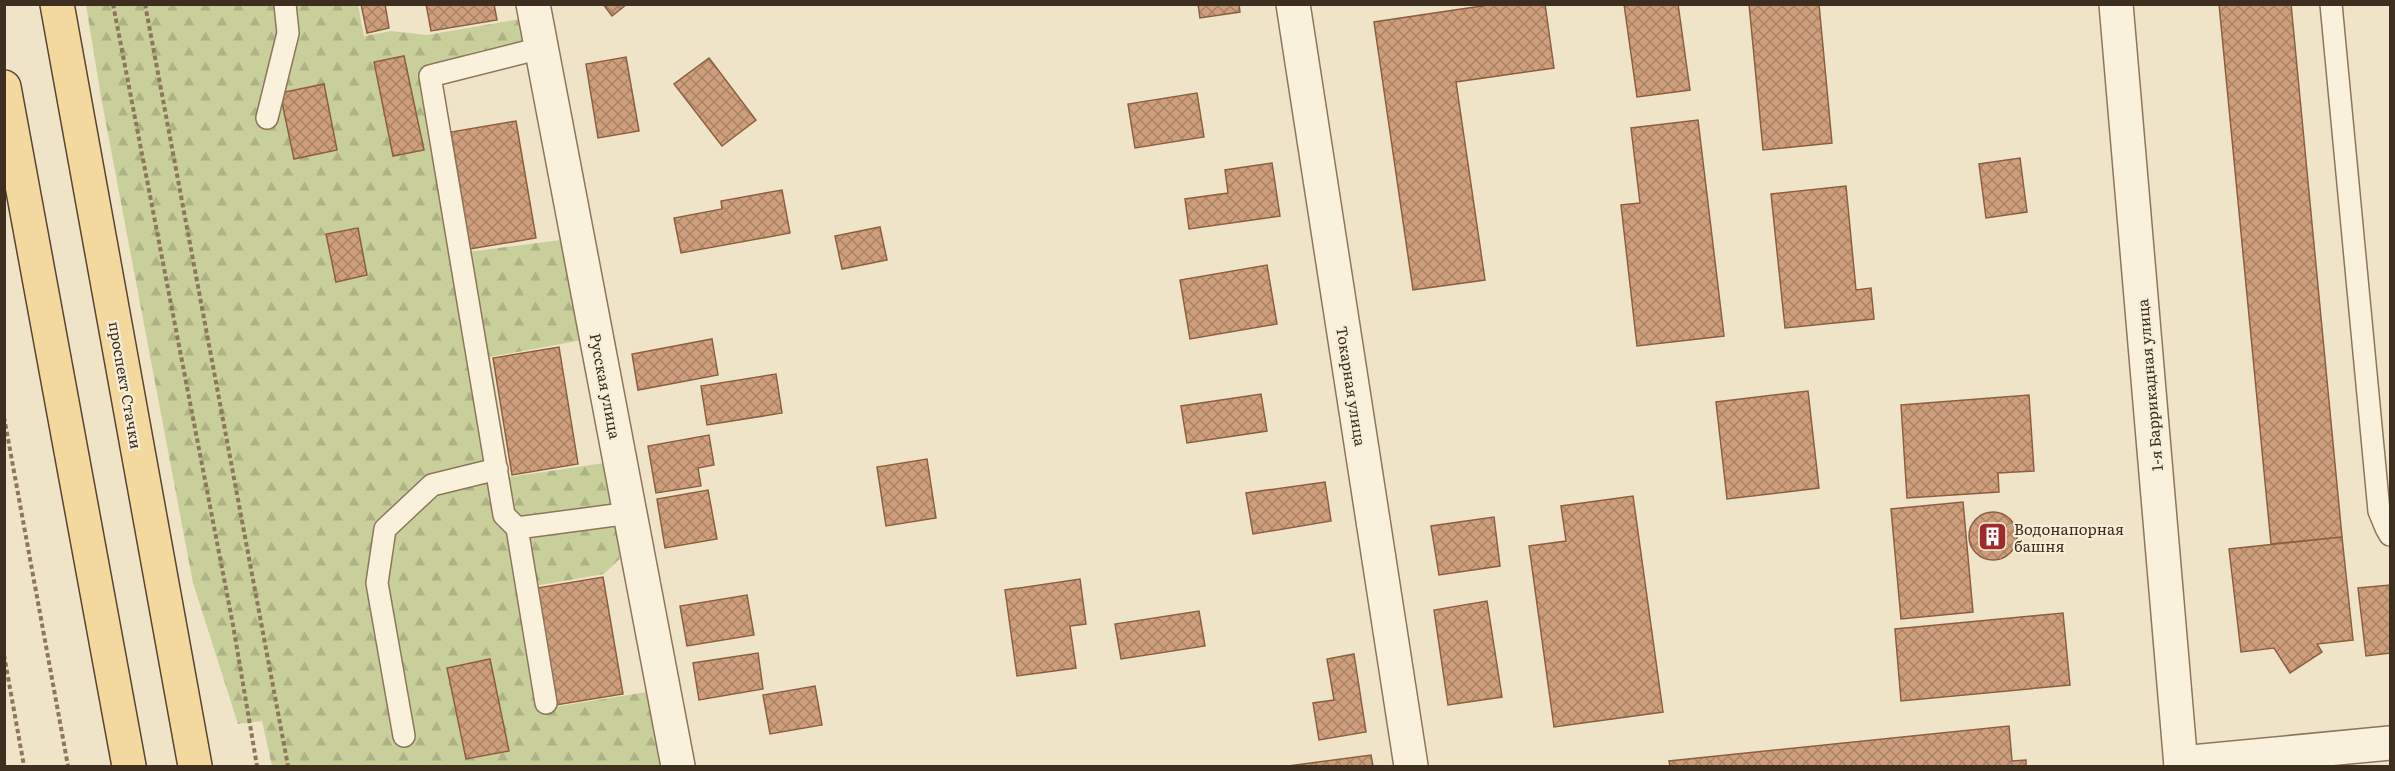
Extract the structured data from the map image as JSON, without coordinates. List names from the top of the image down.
{
  "streets": {
    "main road": ["проспект Стачки"],
    "street": ["1-я Баррикадная улица", "Русская улица", "Токарная улица"]
  },
  "places": {
    "building": ["Водонапорная башня"]
  }
}
